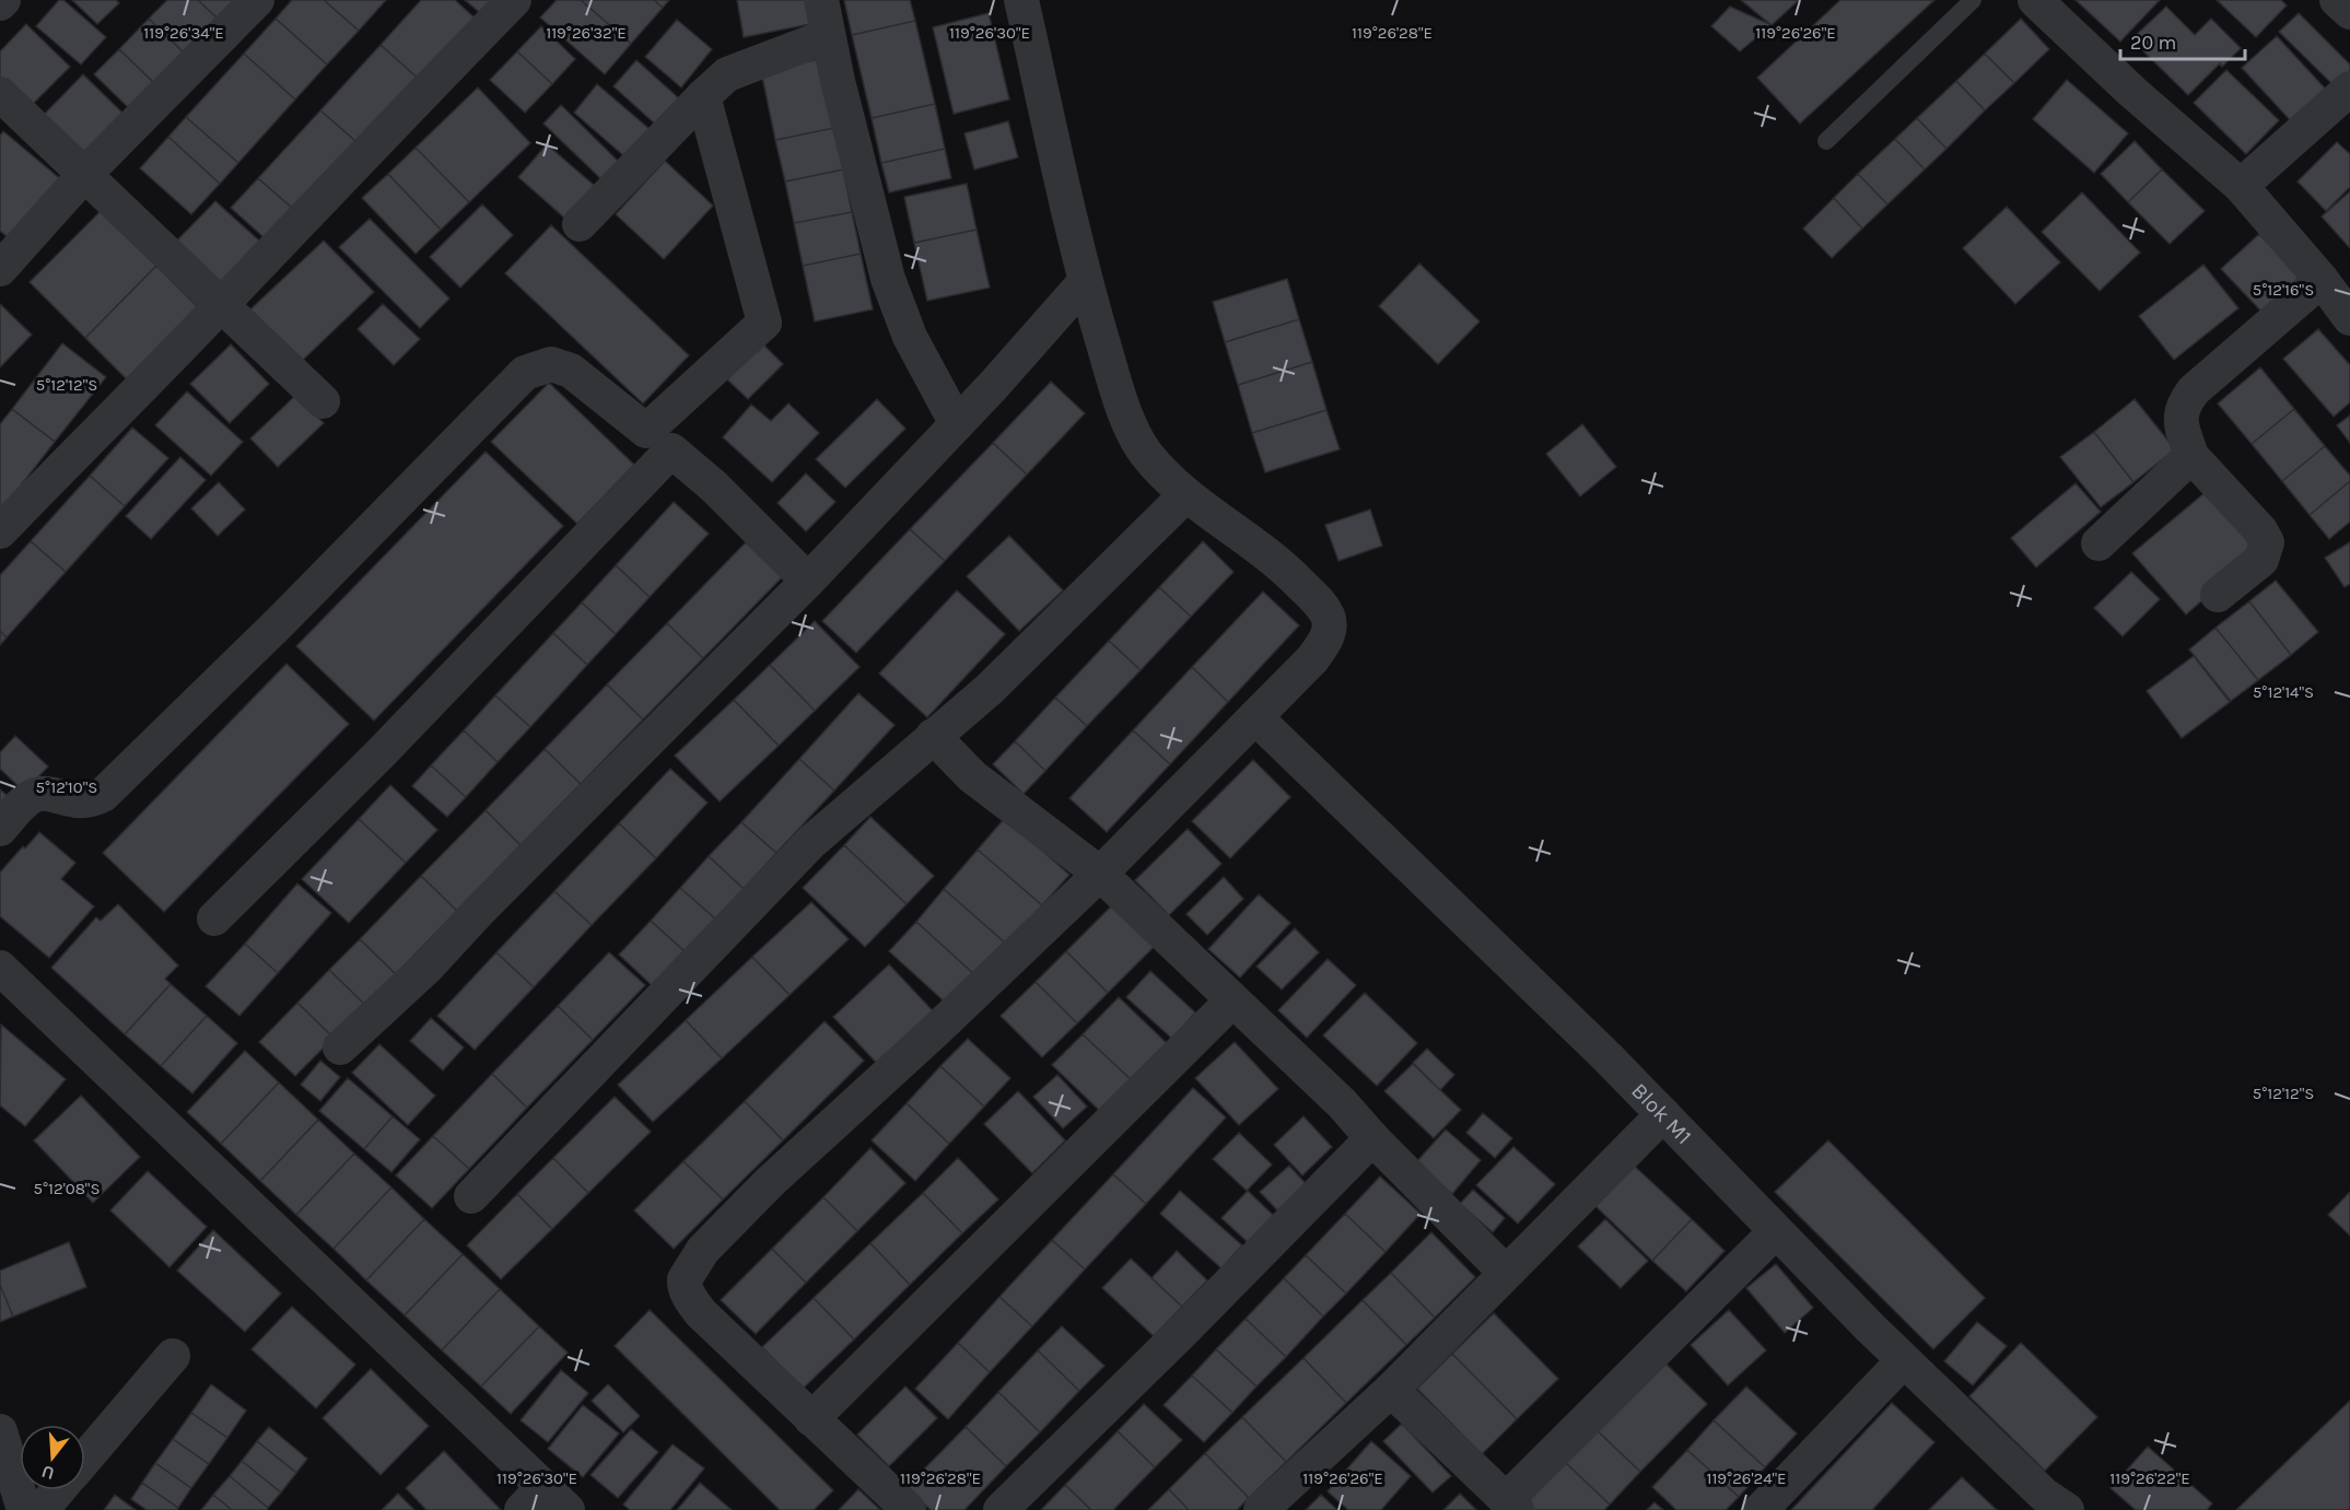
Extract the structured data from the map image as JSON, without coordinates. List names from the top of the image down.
{
  "streets": {
    "street": ["Blok M1"]
  },
  "scale_bar": "20 m",
  "north": "bottom",
  "coordinates": [
    "119°26'34\"E",
    "119°26'32\"E",
    "119°26'30\"E",
    "119°26'28\"E",
    "119°26'26\"E",
    "5°12'16\"S",
    "5°12'12\"S",
    "5°12'14\"S",
    "5°12'10\"S",
    "5°12'08\"S",
    "119°26'24\"E",
    "119°26'22\"E"
  ]
}
